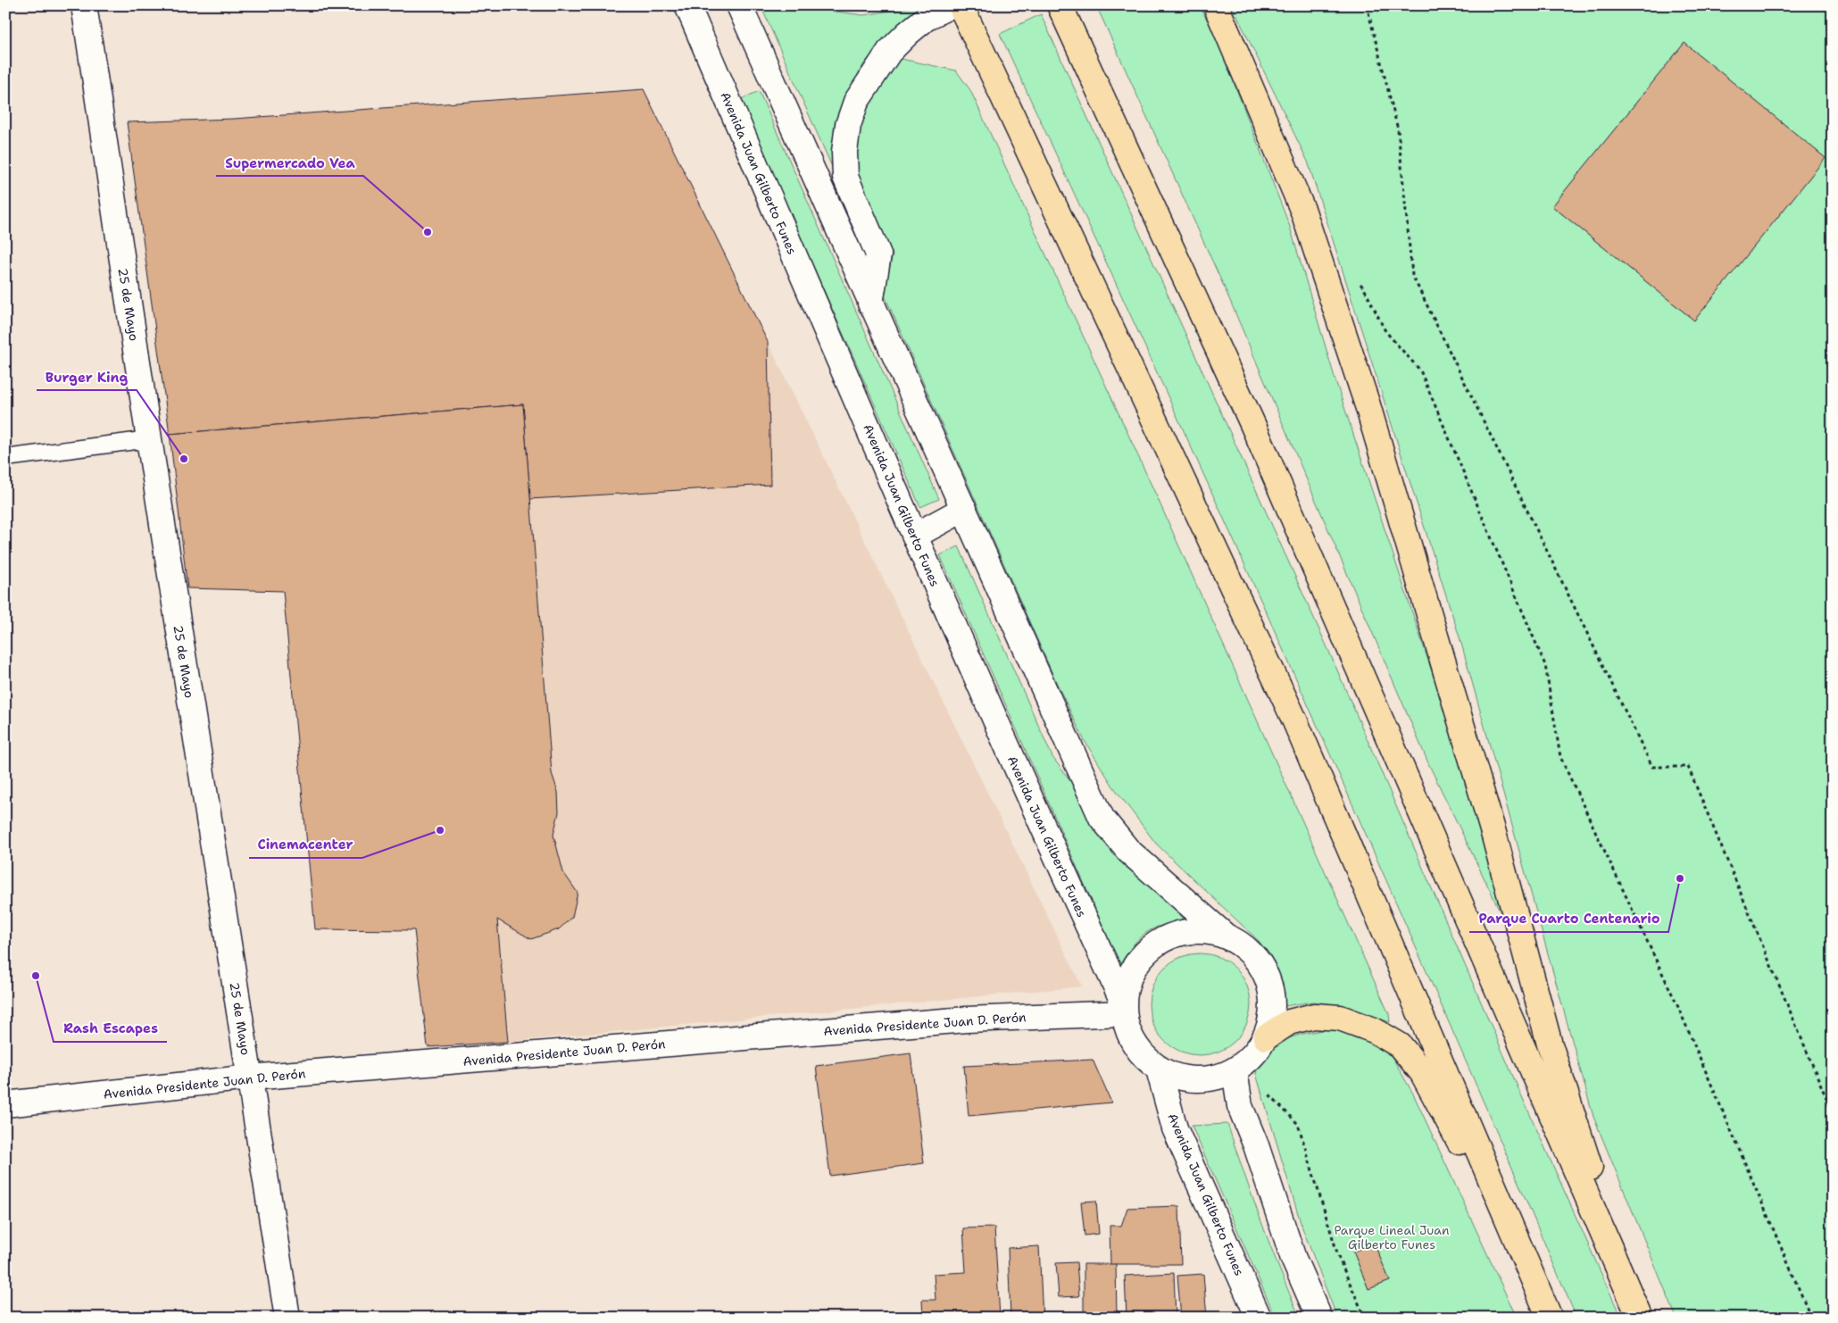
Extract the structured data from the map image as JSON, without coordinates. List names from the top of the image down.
{
  "streets": {
    "street": ["Avenida Juan Gilberto Funes", "25 de Mayo", "Avenida Presidente Juan D. Perón"]
  },
  "crossings": [
    ["Avenida Juan Gilberto Funes", "Avenida Presidente Juan D. Perón"],
    ["25 de Mayo", "Avenida Presidente Juan D. Perón"]
  ],
  "parks": ["Parque Lineal Juan Gilberto Funes"],
  "places": [
    "Supermercado Vea",
    "Burger King",
    "Cinemacenter",
    "Parque Cuarto Centenario",
    "Rash Escapes"
  ]
}
